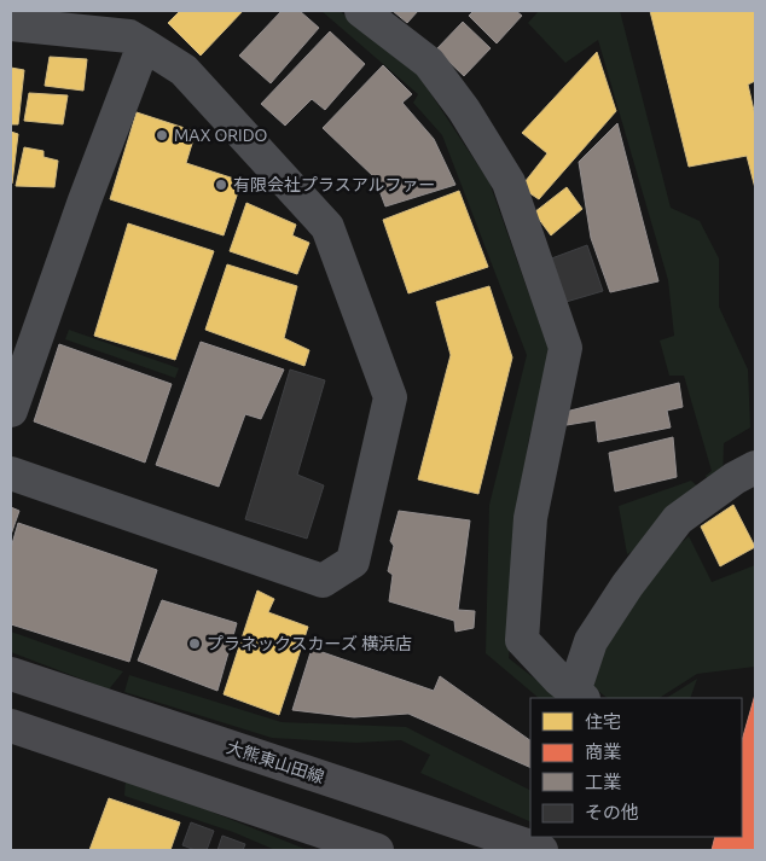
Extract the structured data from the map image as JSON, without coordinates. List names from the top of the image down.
{
  "streets": {
    "street": ["大熊東山田線"]
  },
  "places": ["MAX ORIDO", "有限会社プラスアルファー", "プラネックスカーズ 横浜店"],
  "legend": [
    "住宅",
    "商業",
    "工業",
    "その他"
  ]
}
